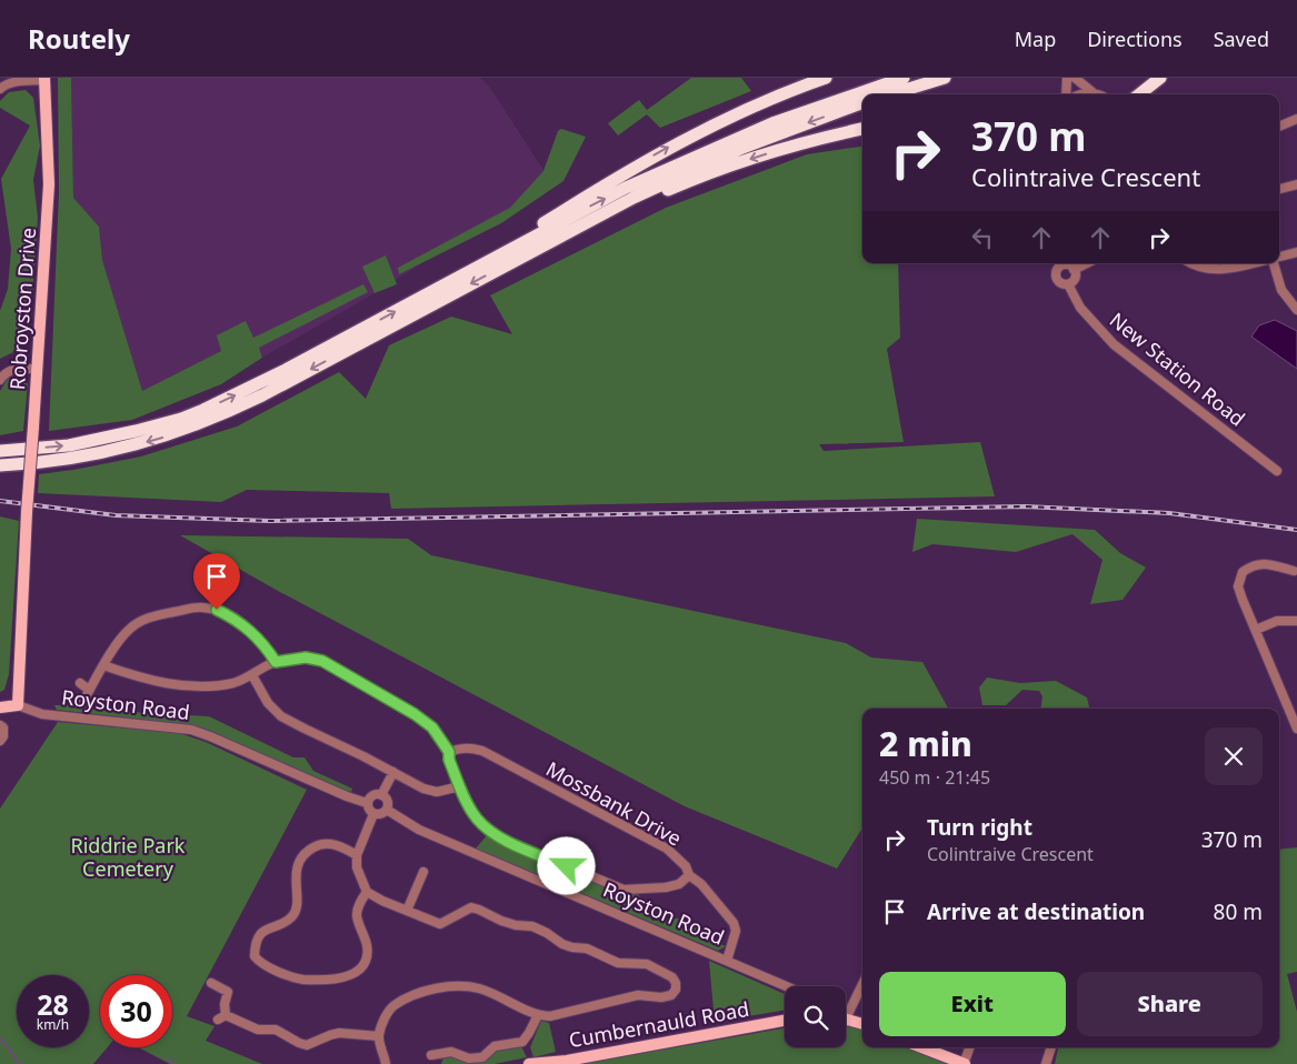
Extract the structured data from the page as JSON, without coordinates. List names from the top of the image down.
{
  "streets": {
    "main road": ["Robroyston Drive", "Royston Road", "Cumbernauld Road"],
    "street": ["New Station Road", "Mossbank Drive"]
  },
  "crossings": [
    ["Robroyston Drive", "Royston Road"],
    ["Royston Road", "Mossbank Drive"]
  ],
  "parks": ["Riddrie Park Cemetery"],
  "page": {
    "header": "Routely",
    "nav": ["Map", "Directions", "Saved"],
    "turn": ["370 m", "Colintraive Crescent"],
    "heading": ["2 min", "450 m · 21:45"],
    "list": [
      {
        "name": "Turn right",
        "note": "Colintraive Crescent",
        "value": "370 m"
      },
      {
        "name": "Arrive at destination",
        "value": "80 m"
      }
    ],
    "buttons": ["Exit", "Share"],
    "speed": "28 km/h",
    "limit": "30"
  }
}
